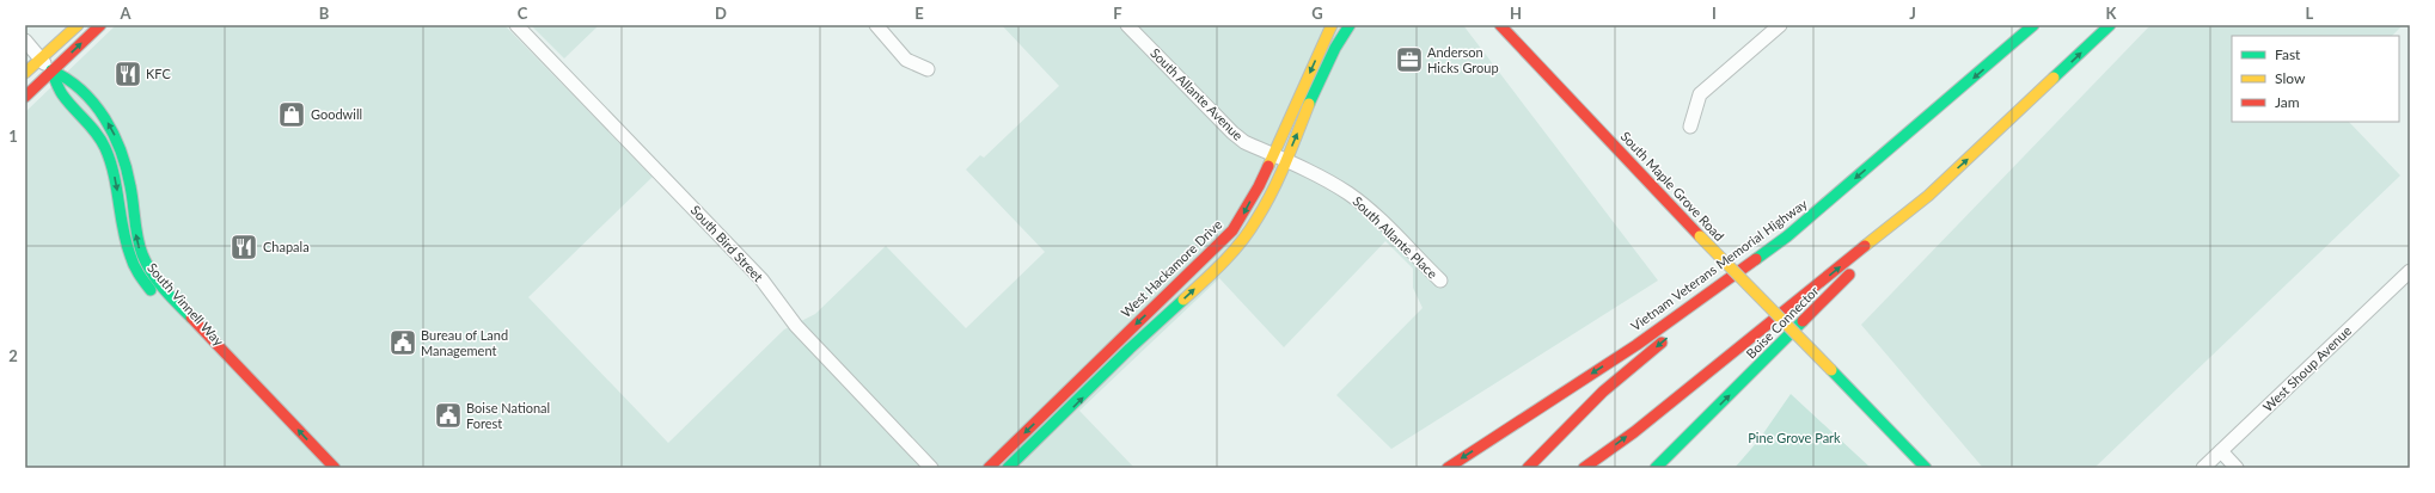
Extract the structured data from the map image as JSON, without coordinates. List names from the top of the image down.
{
  "streets": {
    "main road": [
      "South Maple Grove Road",
      "Vietnam Veterans Memorial Highway",
      "West Hackamore Drive",
      "South Vinnell Way",
      "Boise Connector"
    ],
    "street": [
      "South Allante Avenue",
      "South Allante Place",
      "South Bird Street",
      "West Shoup Avenue"
    ]
  },
  "crossings": [
    ["South Allante Avenue", "South Allante Place"],
    ["South Allante Avenue", "West Hackamore Drive"],
    ["South Allante Place", "West Hackamore Drive"]
  ],
  "parks": ["Pine Grove Park"],
  "places": {
    "office": ["Anderson Hicks Group"],
    "restaurant": ["KFC", "Chapala"],
    "shop": ["Goodwill"],
    "public building": ["Bureau of Land Management", "Boise National Forest"]
  },
  "legend": ["Fast", "Slow", "Jam"],
  "grid": {
    "columns": [
      "A",
      "B",
      "C",
      "D",
      "E",
      "F",
      "G",
      "H",
      "I",
      "J",
      "K",
      "L"
    ],
    "rows": ["1", "2"]
  }
}
